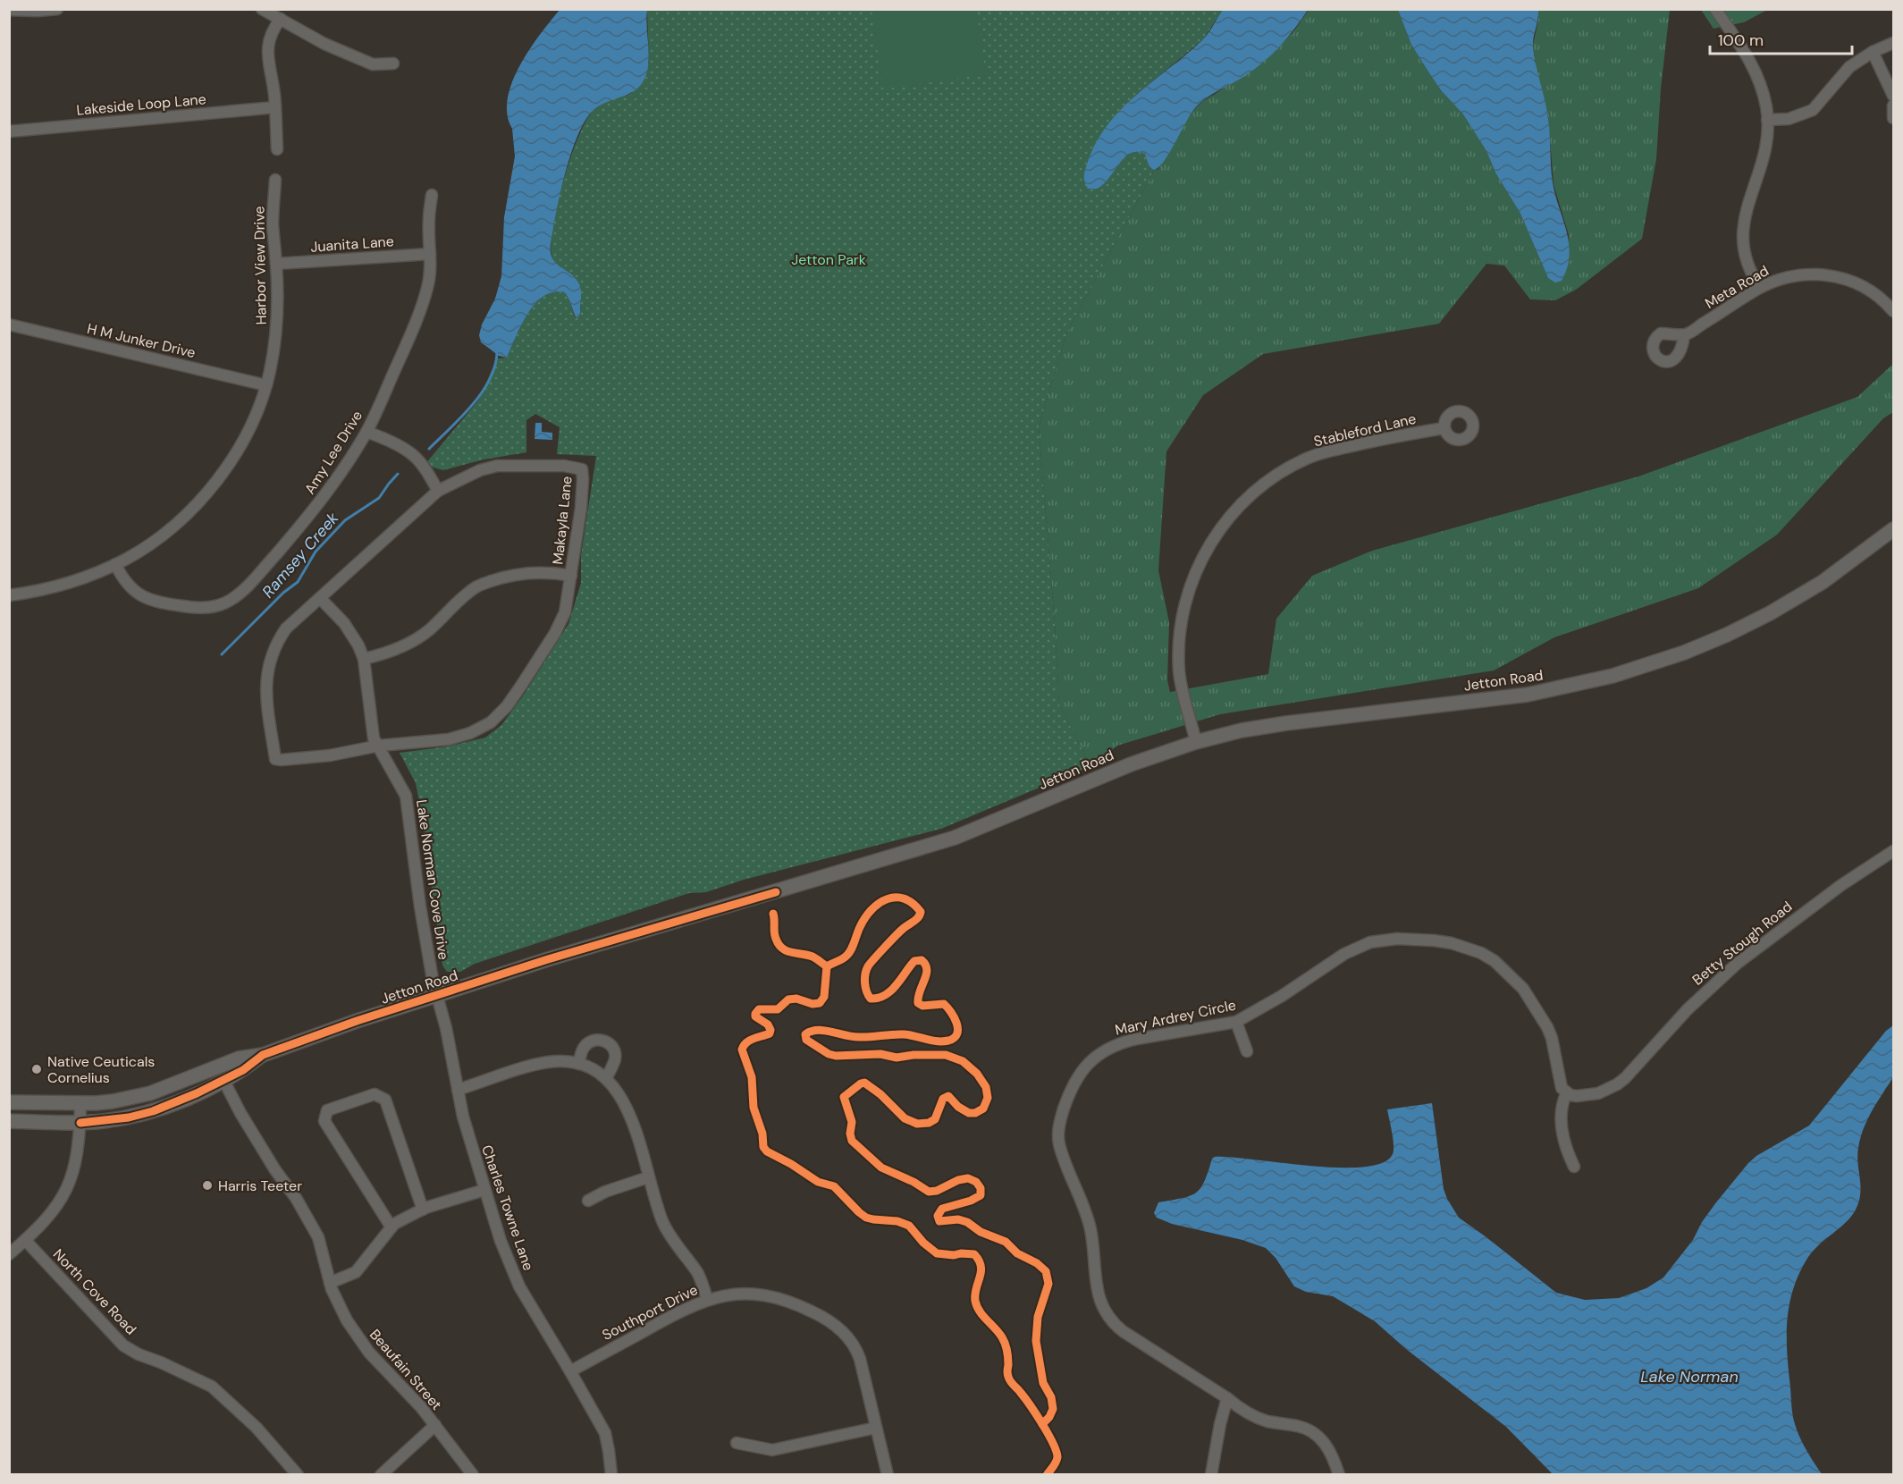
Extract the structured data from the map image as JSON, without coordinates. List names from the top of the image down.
{
  "streets": {
    "street": [
      "Lakeside Loop Lane",
      "Juanita Lane",
      "Harbor View Drive",
      "Meta Road",
      "H M Junker Drive",
      "Stableford Lane",
      "Amy Lee Drive",
      "Makayla Lane",
      "Jetton Road",
      "Lake Norman Cove Drive",
      "Betty Stough Road",
      "Mary Ardrey Circle",
      "Charles Towne Lane",
      "North Cove Road",
      "Southport Drive",
      "Beaufain Street"
    ]
  },
  "crossings": [
    ["Juanita Lane", "Harbor View Drive"],
    ["Juanita Lane", "Amy Lee Drive"],
    ["Harbor View Drive", "H M Junker Drive"],
    ["Harbor View Drive", "Amy Lee Drive"],
    ["Stableford Lane", "Jetton Road"],
    ["Makayla Lane", "Lake Norman Cove Drive"],
    ["Jetton Road", "Lake Norman Cove Drive"],
    ["Jetton Road", "Charles Towne Lane"],
    ["Jetton Road", "Beaufain Street"],
    ["Lake Norman Cove Drive", "Charles Towne Lane"],
    ["Betty Stough Road", "Mary Ardrey Circle"],
    ["Charles Towne Lane", "Southport Drive"]
  ],
  "water": ["Ramsey Creek", "Lake Norman"],
  "parks": ["Jetton Park"],
  "places": ["Native Ceuticals Cornelius", "Harris Teeter"],
  "scale_bar": "100 m"
}
